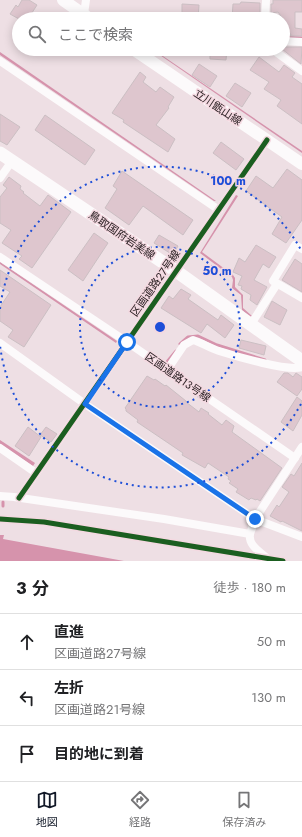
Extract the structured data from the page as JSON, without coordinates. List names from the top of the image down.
{
  "streets": {
    "main road": ["鳥取国府岩美線"],
    "street": ["立川甑山線", "区画道路27号線", "区画道路13号線"]
  },
  "crossings": [
    ["立川甑山線", "区画道路27号線"],
    ["鳥取国府岩美線", "区画道路27号線"],
    ["区画道路27号線", "区画道路13号線"]
  ],
  "page": {
    "search": "ここで検索",
    "heading": ["3 分", "徒歩 · 180 m"],
    "list": [
      ["直進", "区画道路27号線", "50 m"],
      ["左折", "区画道路21号線", "130 m"],
      "目的地に到着"
    ],
    "nav": ["地図", "経路", "保存済み"]
  },
  "rings": ["100 m", "50 m"]
}
